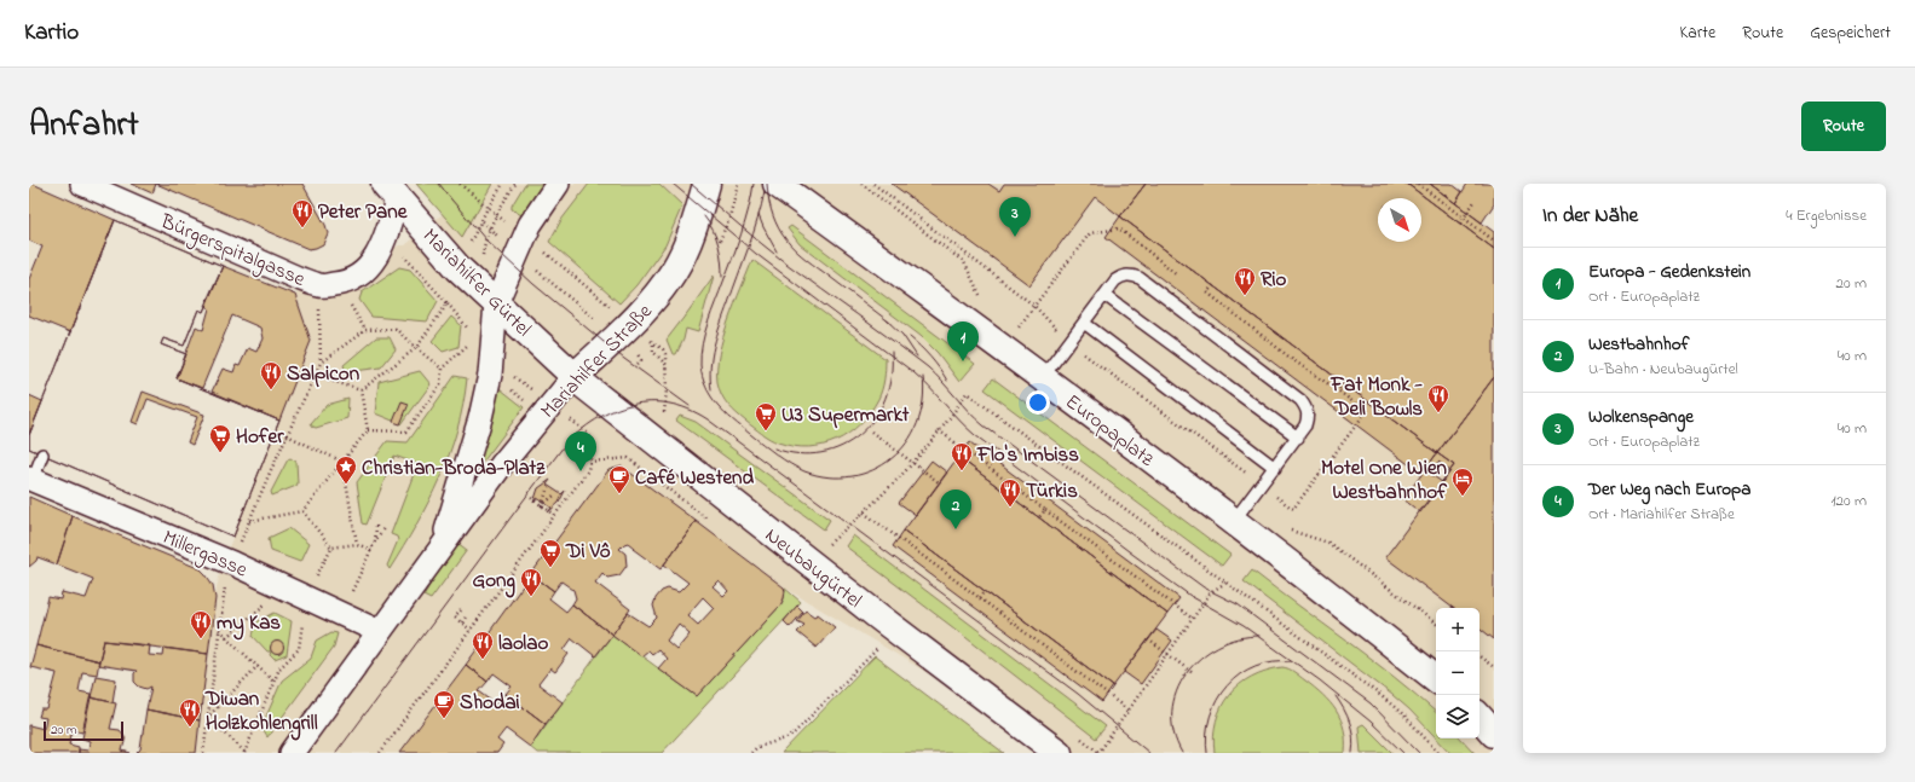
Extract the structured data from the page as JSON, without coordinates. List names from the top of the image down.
{
  "streets": {
    "main road": [
      "Mariahilfer Gürtel",
      "Mariahilfer Straße",
      "Europaplatz",
      "Neubaugürtel"
    ],
    "street": ["Bürgerspitalgasse", "Millergasse"]
  },
  "crossings": [
    ["Bürgerspitalgasse", "Mariahilfer Gürtel"],
    ["Mariahilfer Gürtel", "Mariahilfer Straße"],
    ["Mariahilfer Gürtel", "Neubaugürtel"],
    ["Mariahilfer Straße", "Millergasse"],
    ["Mariahilfer Straße", "Neubaugürtel"]
  ],
  "places": {
    "restaurant": [
      "Peter Pane",
      "Rio",
      "Salpicon",
      "Fat Monk - Deli Bowls",
      "Flo's Imbiss",
      "Türkis",
      "Gong",
      "my Kas",
      "laolao",
      "Diwan Holzkohlengrill"
    ],
    "supermarket": ["U3 Supermarkt", "Hofer", "Di Vô"],
    "place": ["Christian-Broda-Platz"],
    "cafe": ["Café Westend", "Shodai"],
    "hotel": ["Motel One Wien Westbahnhof"]
  },
  "scale_bar": "20 m",
  "north": "bottom right",
  "page": {
    "header": "Kartio",
    "nav": ["Karte", "Route", "Gespeichert"],
    "title": "Anfahrt",
    "buttons": "Route",
    "heading": ["In der Nähe", "4 Ergebnisse"],
    "pins": [
      "3",
      "1",
      "4",
      "2"
    ],
    "list": [
      {
        "mark": "1",
        "name": "Europa - Gedenkstein",
        "note": "Ort · Europaplatz",
        "value": "20 m"
      },
      {
        "mark": "2",
        "name": "Westbahnhof",
        "note": "U-Bahn · Neubaugürtel",
        "value": "40 m"
      },
      {
        "mark": "3",
        "name": "Wolkenspange",
        "note": "Ort · Europaplatz",
        "value": "40 m"
      },
      {
        "mark": "4",
        "name": "Der Weg nach Europa",
        "note": "Ort · Mariahilfer Straße",
        "value": "120 m"
      }
    ],
    "map_buttons": ["+", "−"],
    "scale": "20 m"
  }
}
